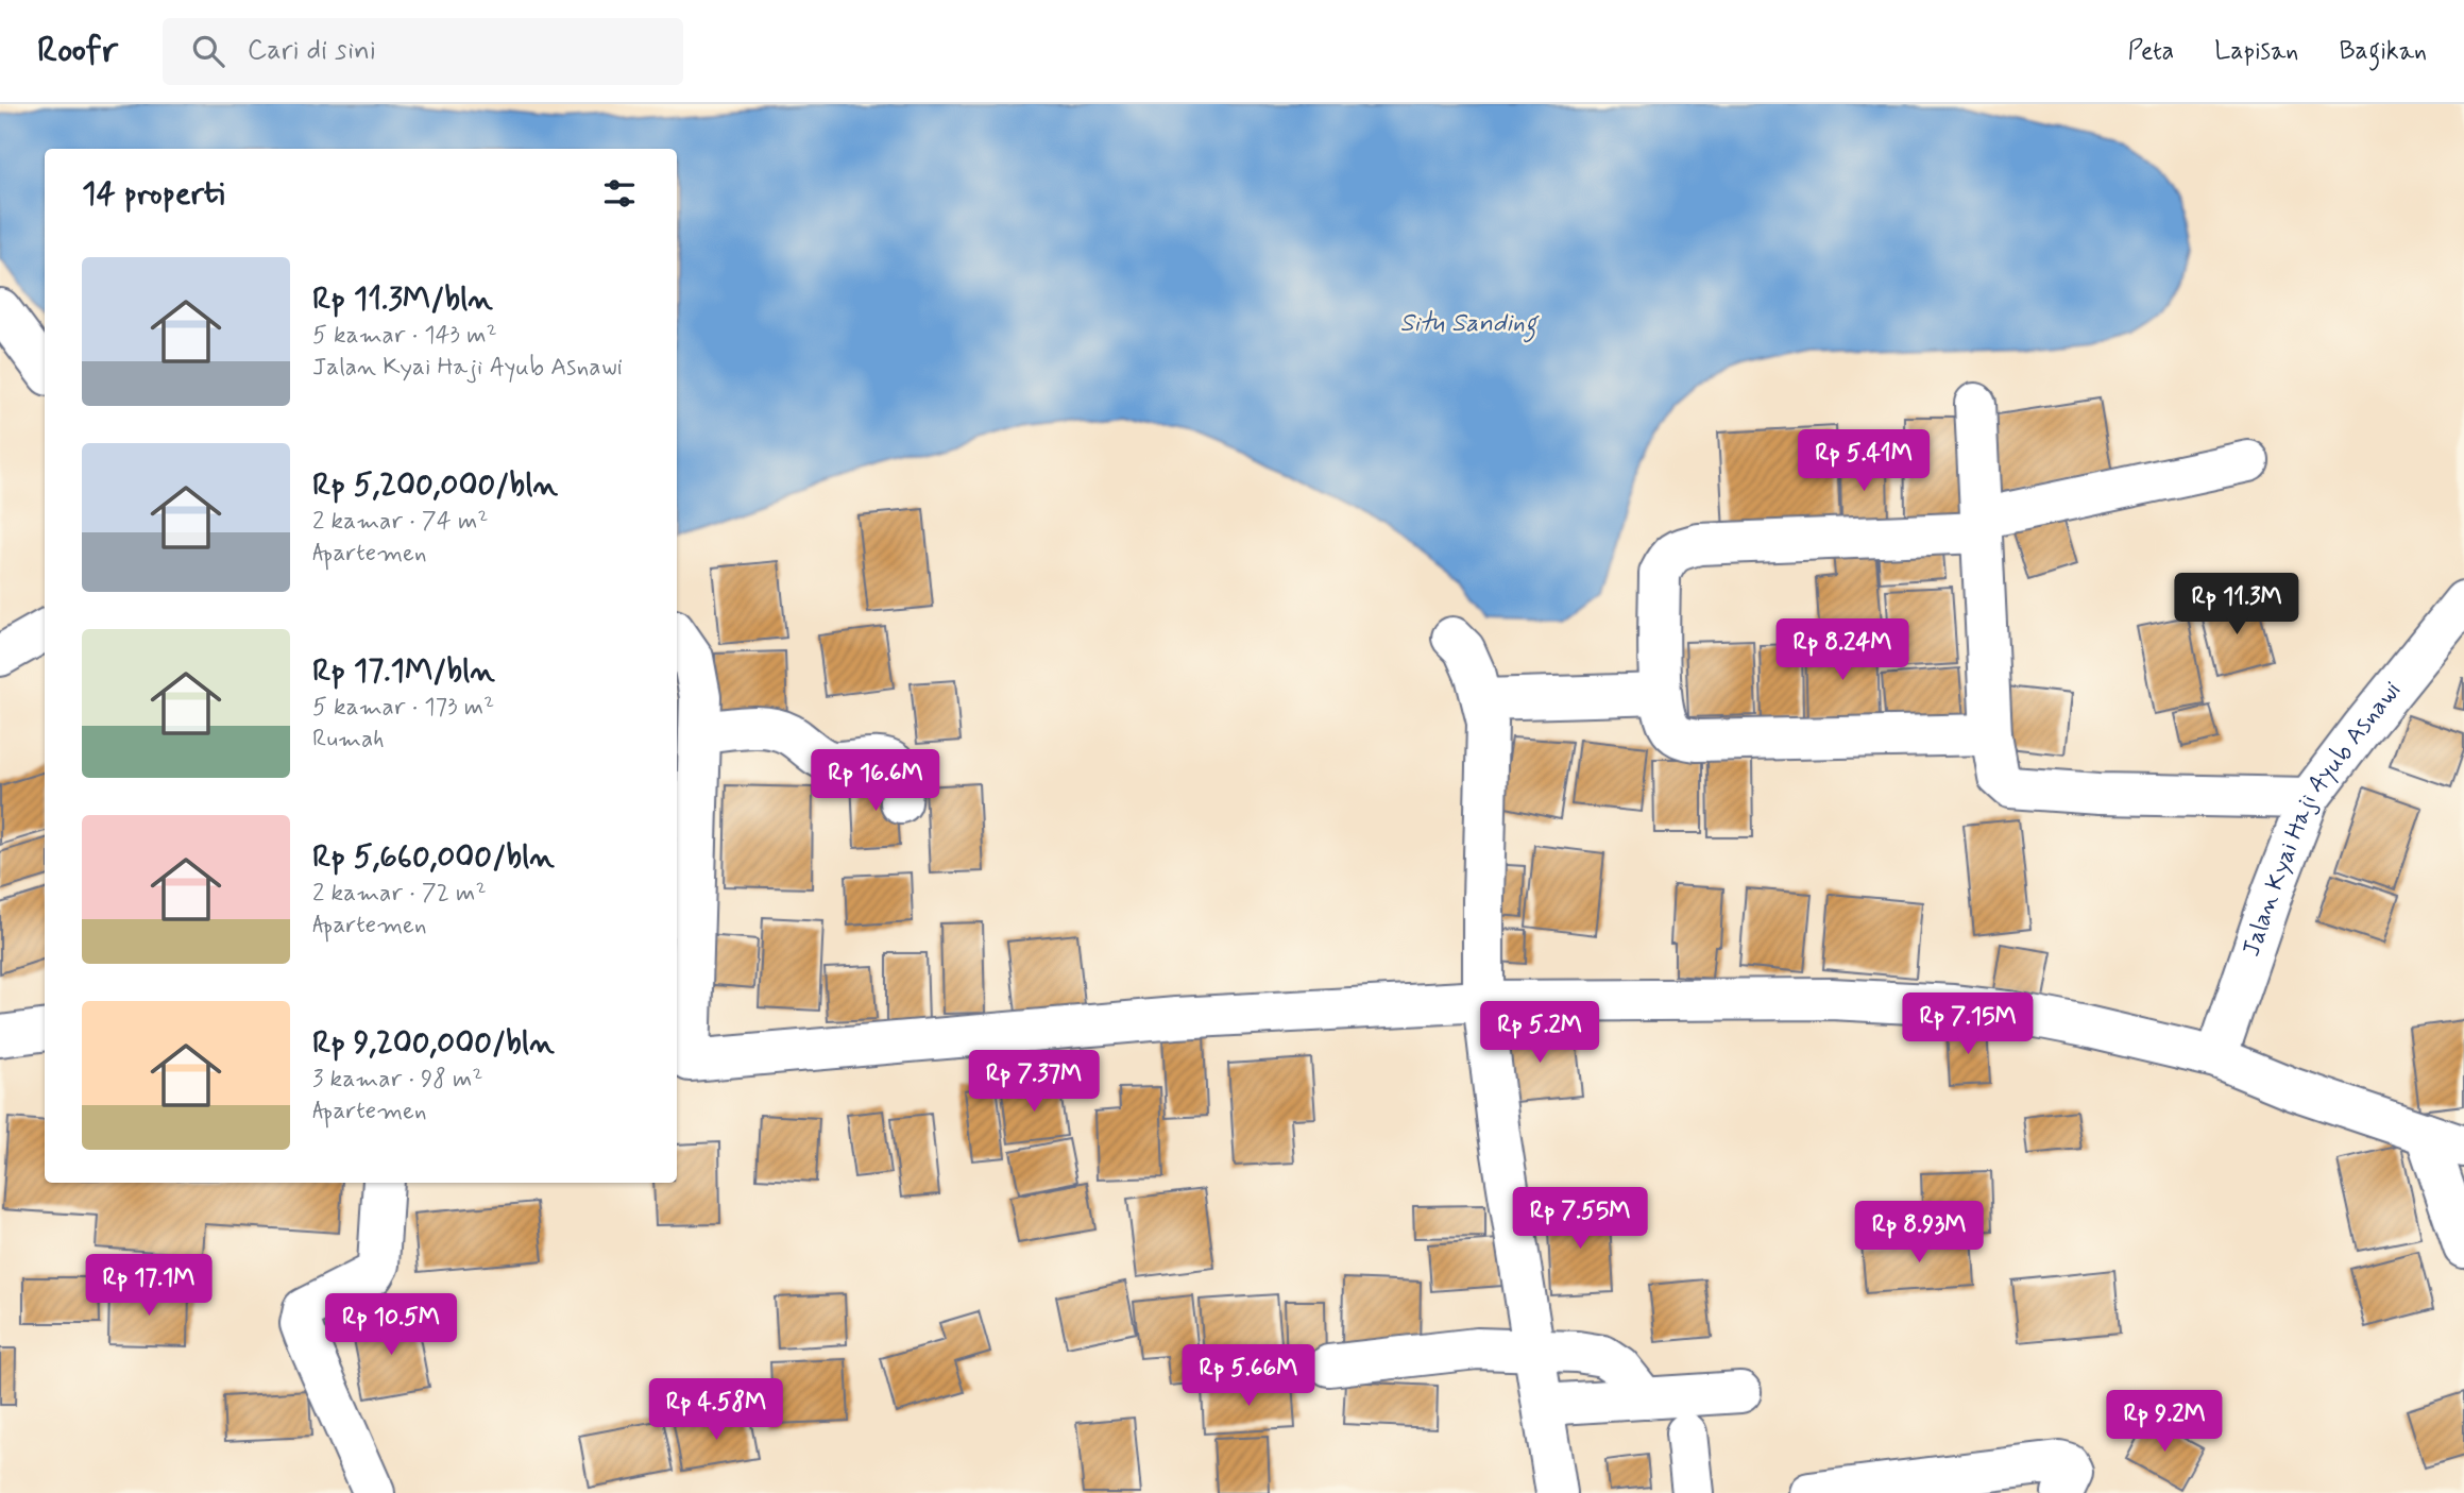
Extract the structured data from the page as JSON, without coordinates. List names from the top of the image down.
{
  "streets": {
    "street": ["Jalan Kyai Haji Ayub Asnawi"]
  },
  "water": ["Situ Sanding"],
  "page": {
    "header": "Roofr",
    "search": "Cari di sini",
    "nav": ["Peta", "Lapisan", "Bagikan"],
    "heading": "14 properti",
    "list": [
      {
        "name": "Rp 11.3M/bln",
        "note": "5 kamar · 143 m² · Jalan Kyai Haji Ayub Asnawi"
      },
      {
        "name": "Rp 5,200,000/bln",
        "note": "2 kamar · 74 m² · Apartemen"
      },
      {
        "name": "Rp 17.1M/bln",
        "note": "5 kamar · 173 m² · Rumah"
      },
      {
        "name": "Rp 5,660,000/bln",
        "note": "2 kamar · 72 m² · Apartemen"
      },
      {
        "name": "Rp 9,200,000/bln",
        "note": "3 kamar · 98 m² · Apartemen"
      }
    ],
    "price": [
      "Rp 5.41M",
      "Rp 11.3M",
      "Rp 8.24M",
      "Rp 16.6M",
      "Rp 7.15M",
      "Rp 5.2M",
      "Rp 7.37M",
      "Rp 7.55M",
      "Rp 8.93M",
      "Rp 17.1M",
      "Rp 10.5M",
      "Rp 5.66M",
      "Rp 4.58M",
      "Rp 9.2M"
    ]
  }
}
